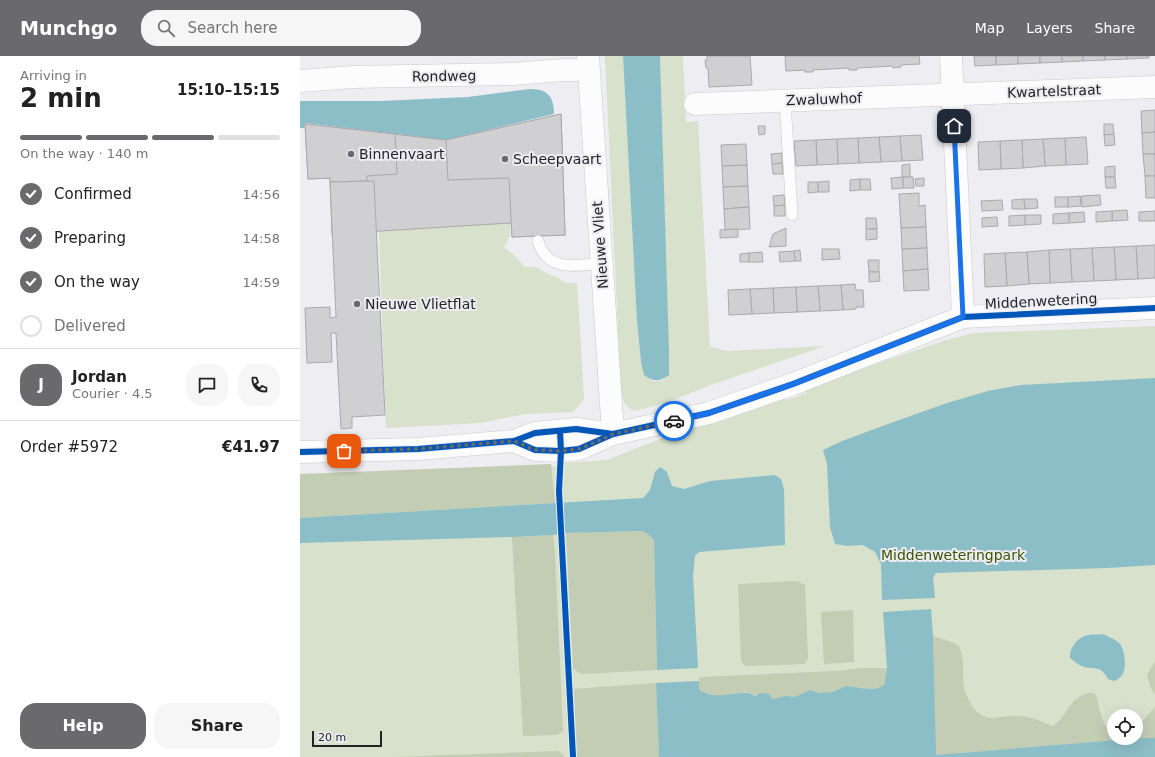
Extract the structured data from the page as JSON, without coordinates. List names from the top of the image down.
{
  "streets": {
    "street": [
      "Rondweg",
      "Kwartelstraat",
      "Zwaluwhof",
      "Nieuwe Vliet",
      "Middenwetering"
    ]
  },
  "crossings": [
    ["Rondweg", "Nieuwe Vliet"],
    ["Kwartelstraat", "Zwaluwhof"],
    ["Nieuwe Vliet", "Middenwetering"]
  ],
  "parks": ["Middenweteringpark"],
  "places": ["Binnenvaart", "Scheepvaart", "Nieuwe Vlietflat"],
  "scale_bar": "20 m",
  "page": {
    "header": "Munchgo",
    "search": "Search here",
    "nav": ["Map", "Layers", "Share"],
    "heading": ["2 min", "Arriving in", "15:10–15:15"],
    "panel": [
      "Jordan",
      "Courier · 4.5",
      "Order #5972",
      "€41.97"
    ],
    "bar": "On the way · 140 m",
    "list": [
      ["Confirmed", "14:56"],
      ["Preparing", "14:58"],
      ["On the way", "14:59"],
      "Delivered"
    ],
    "round": "J",
    "buttons": ["Help", "Share"],
    "scale": "20 m"
  }
}
